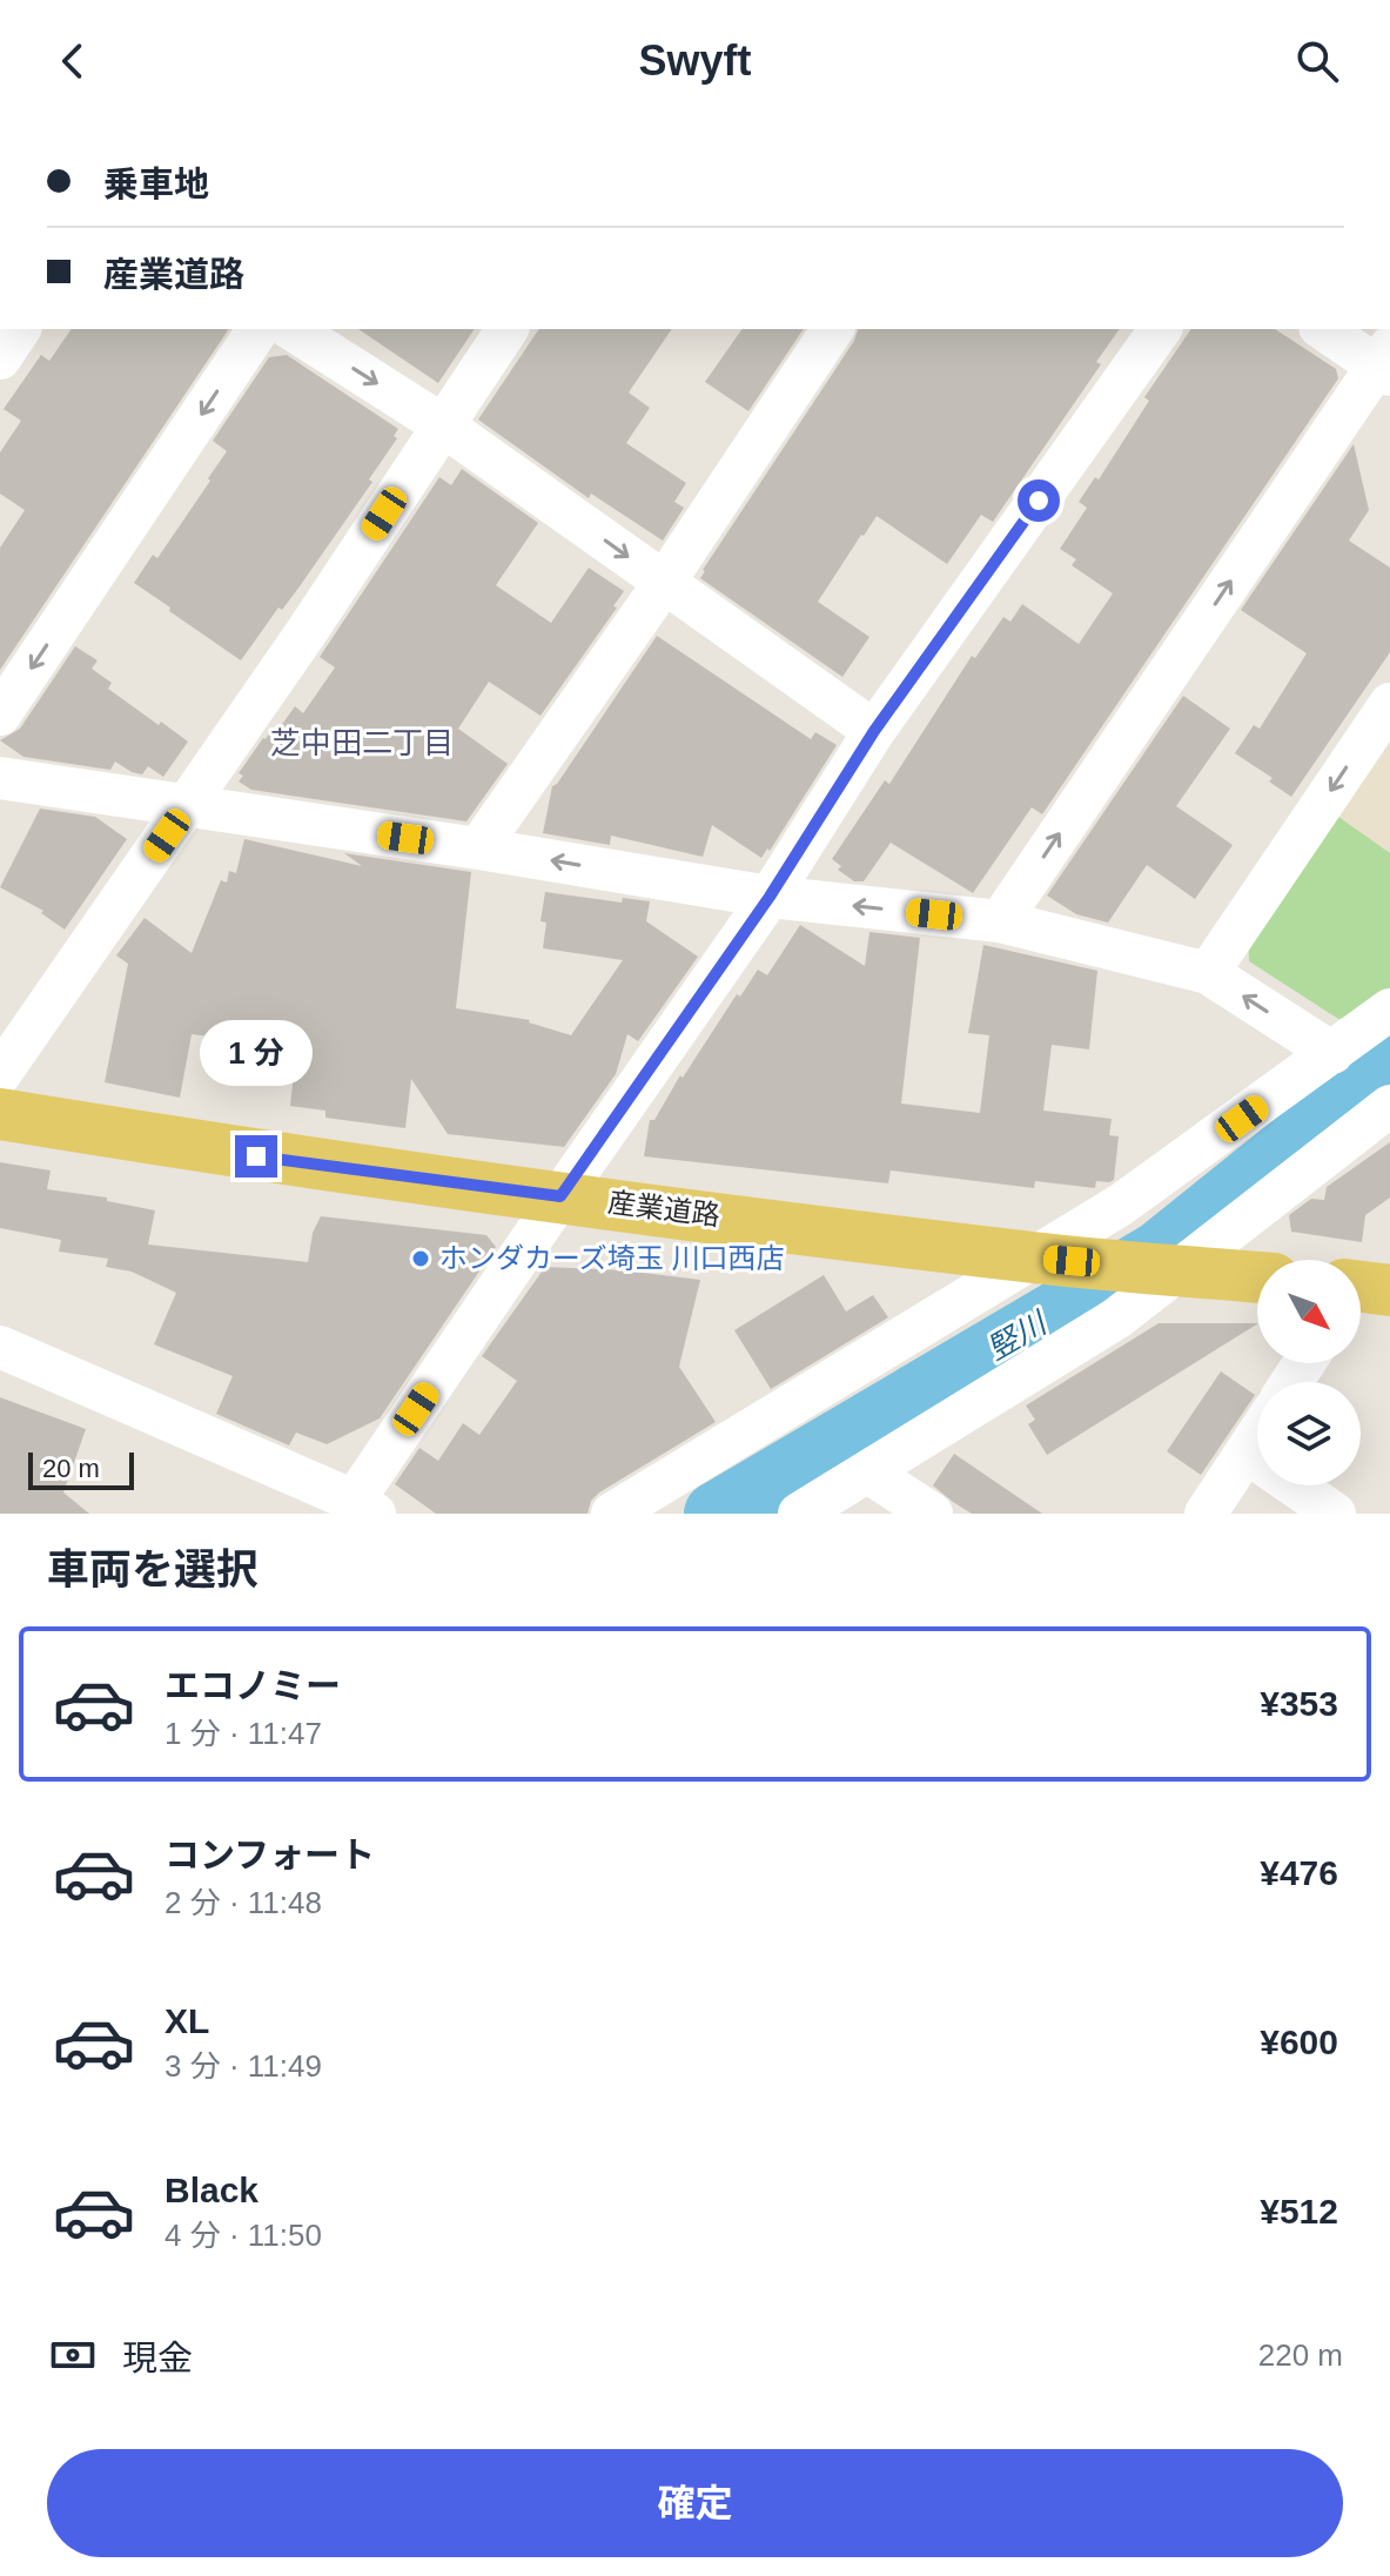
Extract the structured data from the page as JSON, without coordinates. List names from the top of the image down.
{
  "streets": {
    "main road": ["産業道路"]
  },
  "districts": ["芝中田二丁目"],
  "water": ["竪川"],
  "places": ["ホンダカーズ埼玉 川口西店"],
  "scale_bar": "20 m",
  "north": "bottom right",
  "page": {
    "header": "Swyft",
    "banner": ["乗車地", "産業道路"],
    "bubble": "1 分",
    "scale": "20 m",
    "heading": "車両を選択",
    "list": [
      {
        "name": "エコノミー",
        "note": "1 分 · 11:47",
        "value": "¥353"
      },
      {
        "name": "コンフォート",
        "note": "2 分 · 11:48",
        "value": "¥476"
      },
      {
        "name": "XL",
        "note": "3 分 · 11:49",
        "value": "¥600"
      },
      {
        "name": "Black",
        "note": "4 分 · 11:50",
        "value": "¥512"
      }
    ],
    "pay": ["現金", "220 m"],
    "buttons": "確定"
  }
}
